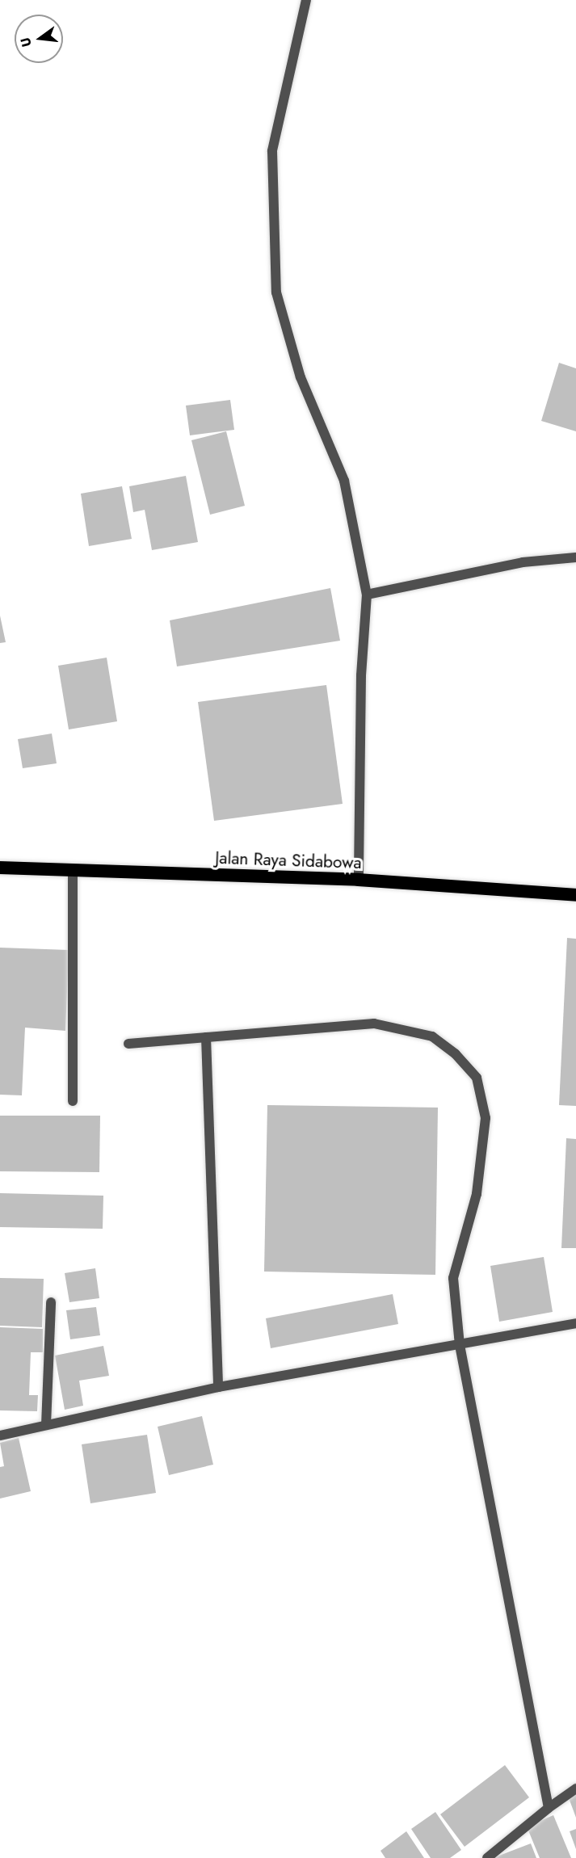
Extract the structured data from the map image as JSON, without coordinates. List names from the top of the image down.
{
  "streets": {
    "highway": ["Jalan Raya Sidabowa"]
  },
  "north": "left"
}
